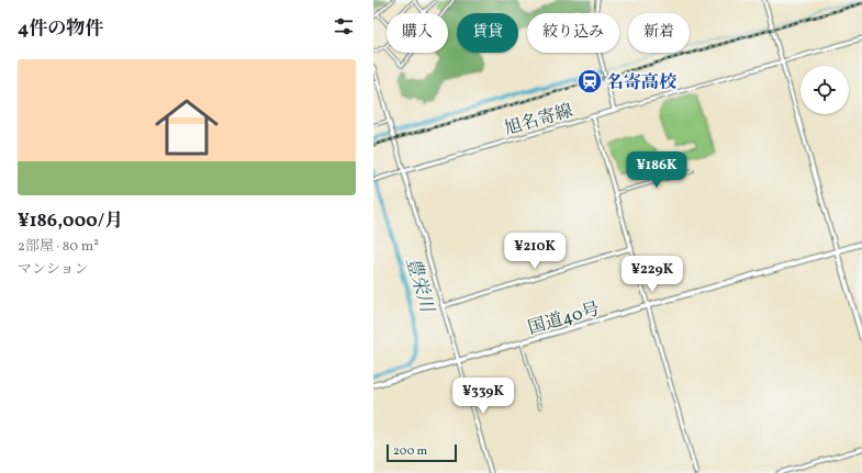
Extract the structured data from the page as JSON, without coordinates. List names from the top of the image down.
{
  "streets": {
    "highway": ["国道40号"],
    "street": ["旭名寄線"]
  },
  "water": ["豊栄川"],
  "places": {
    "station": ["名寄高校"]
  },
  "scale_bar": "200 m",
  "page": {
    "heading": "4件の物件",
    "chip": [
      "購入",
      "賃貸",
      "絞り込み",
      "新着"
    ],
    "list": [
      {
        "name": "¥186,000/月",
        "note": "2部屋 · 80 m² · マンション"
      }
    ],
    "price": [
      "¥186K",
      "¥210K",
      "¥229K",
      "¥339K"
    ],
    "scale": "200 m"
  }
}
